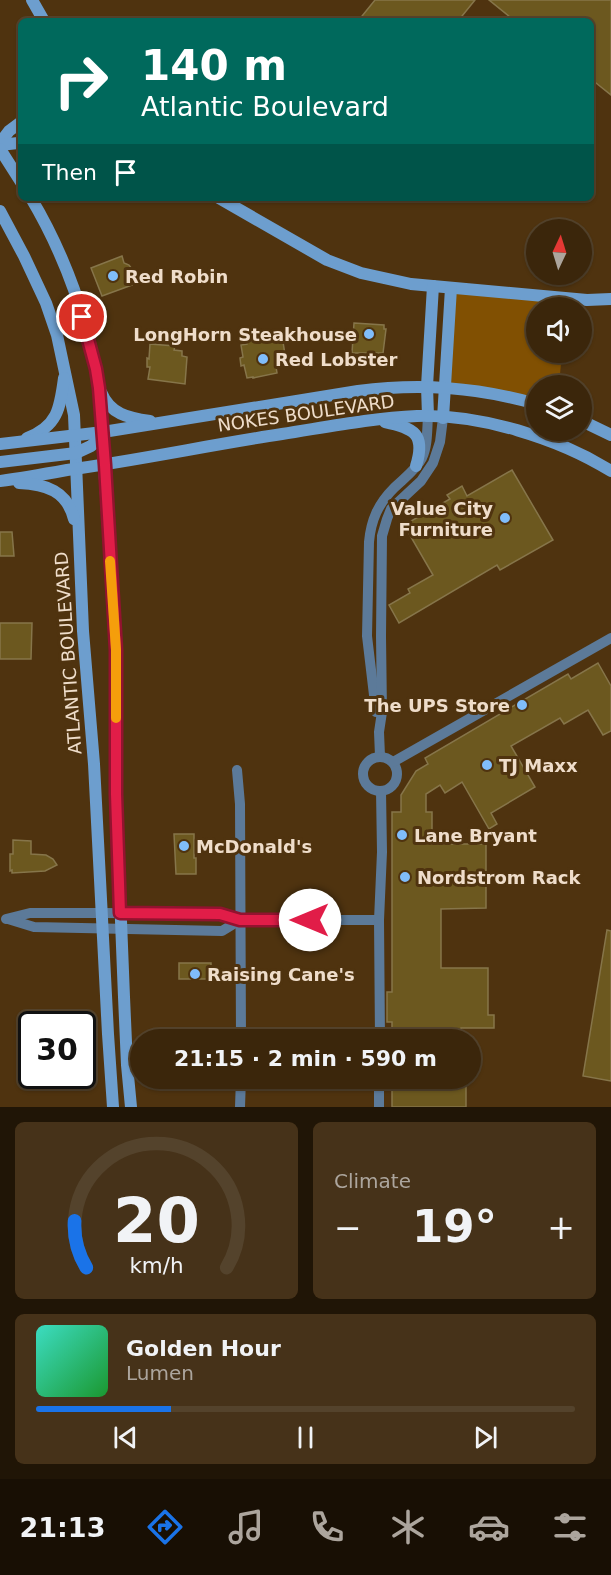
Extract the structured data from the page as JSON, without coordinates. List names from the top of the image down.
{
  "streets": {
    "main road": ["NOKES BOULEVARD", "ATLANTIC BOULEVARD"]
  },
  "crossings": [
    ["NOKES BOULEVARD", "ATLANTIC BOULEVARD"]
  ],
  "places": [
    "Red Robin",
    "LongHorn Steakhouse",
    "Red Lobster",
    "Value City Furniture",
    "The UPS Store",
    "TJ Maxx",
    "Lane Bryant",
    "McDonald's",
    "Nordstrom Rack",
    "Raising Cane's"
  ],
  "north": "top",
  "page": {
    "turn": ["140 m", "Atlantic Boulevard"],
    "then": "Then",
    "limit": "30",
    "trip": "21:15 · 2 min · 590 m",
    "tile": "Climate",
    "heat": ["−", "19°", "+"],
    "song": ["Golden Hour", "Lumen"],
    "tabs": "21:13",
    "gauge": ["20", "km/h"]
  }
}
